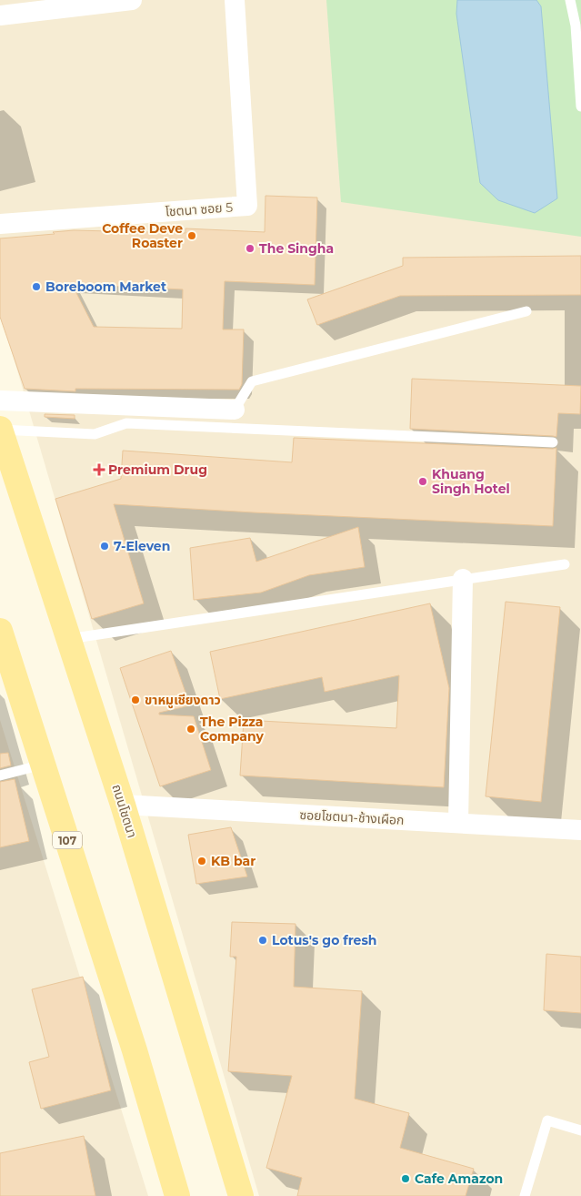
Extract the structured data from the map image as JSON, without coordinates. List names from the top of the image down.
{
  "streets": {
    "main road": ["ถนนโชตนา", "107"],
    "street": ["โชตนา ซอย 5", "ซอยโชตนา-ช้างเผือก"]
  },
  "crossings": [
    ["ถนนโชตนา", "ซอยโชตนา-ช้างเผือก"]
  ],
  "places": {
    "other": [
      "Coffee Deve Roaster",
      "The Singha",
      "Boreboom Market",
      "Khuang Singh Hotel",
      "7-Eleven",
      "ขาหมูเชียงดาว",
      "The Pizza Company",
      "KB bar",
      "Lotus's go fresh",
      "Cafe Amazon"
    ],
    "health": ["Premium Drug"]
  }
}
